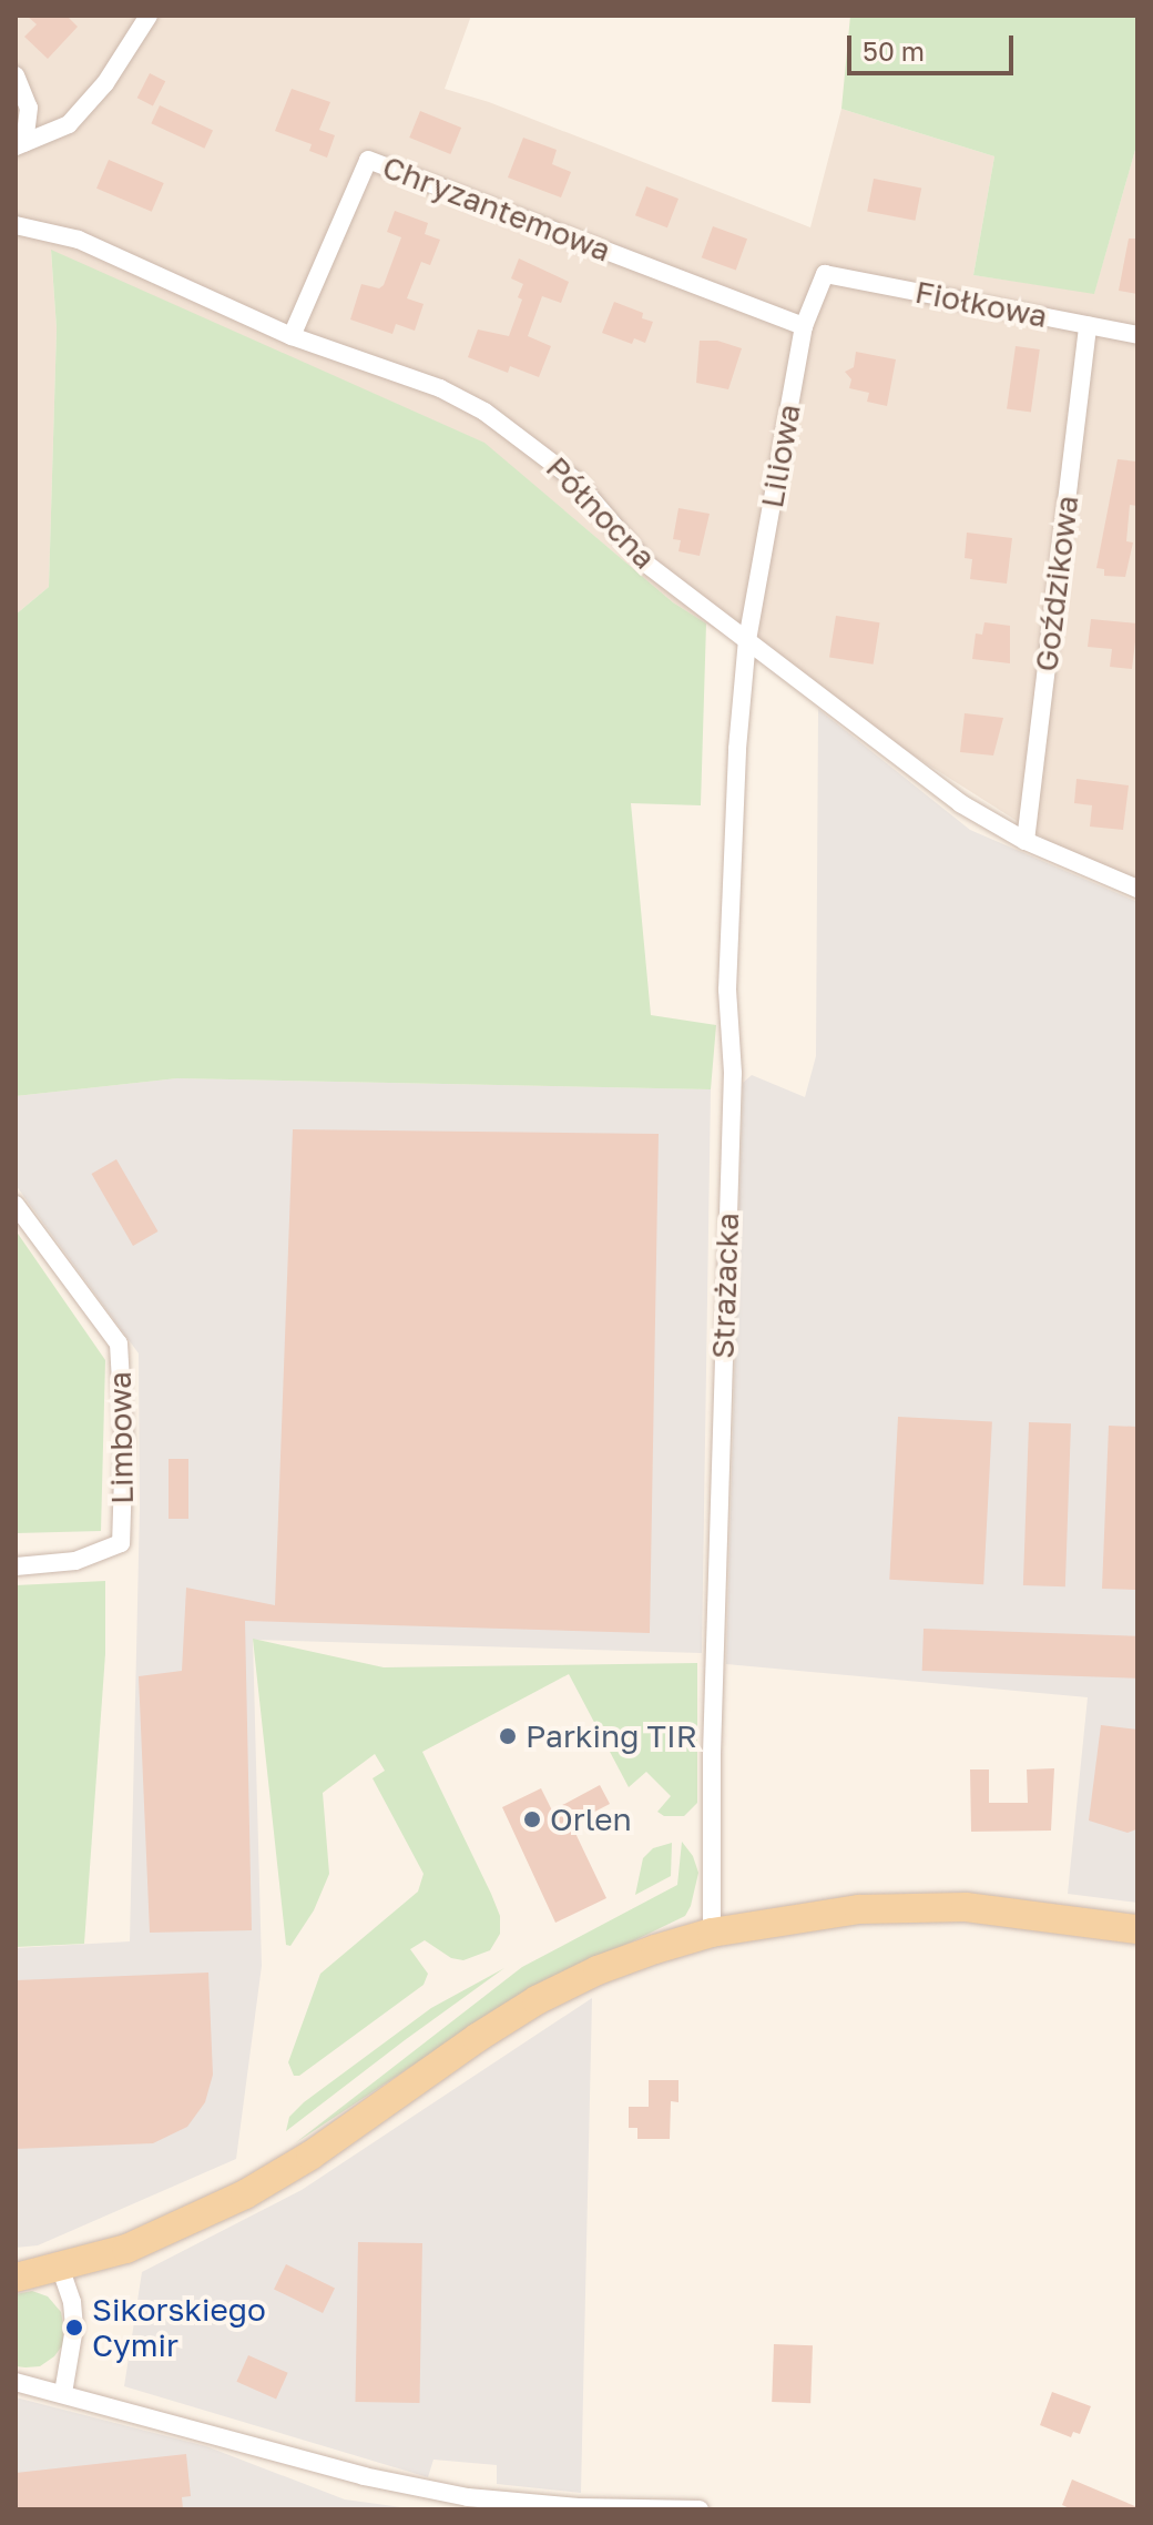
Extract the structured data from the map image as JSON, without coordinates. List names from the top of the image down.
{
  "streets": {
    "street": [
      "Chryzantemowa",
      "Fiołkowa",
      "Liliowa",
      "Północna",
      "Goździkowa",
      "Strażacka",
      "Limbowa"
    ]
  },
  "crossings": [
    ["Chryzantemowa", "Liliowa"],
    ["Chryzantemowa", "Północna"],
    ["Fiołkowa", "Liliowa"],
    ["Fiołkowa", "Goździkowa"],
    ["Liliowa", "Północna"],
    ["Liliowa", "Strażacka"],
    ["Północna", "Goździkowa"],
    ["Północna", "Strażacka"]
  ],
  "places": ["Parking TIR", "Orlen", "Sikorskiego Cymir"],
  "scale_bar": "50 m"
}
